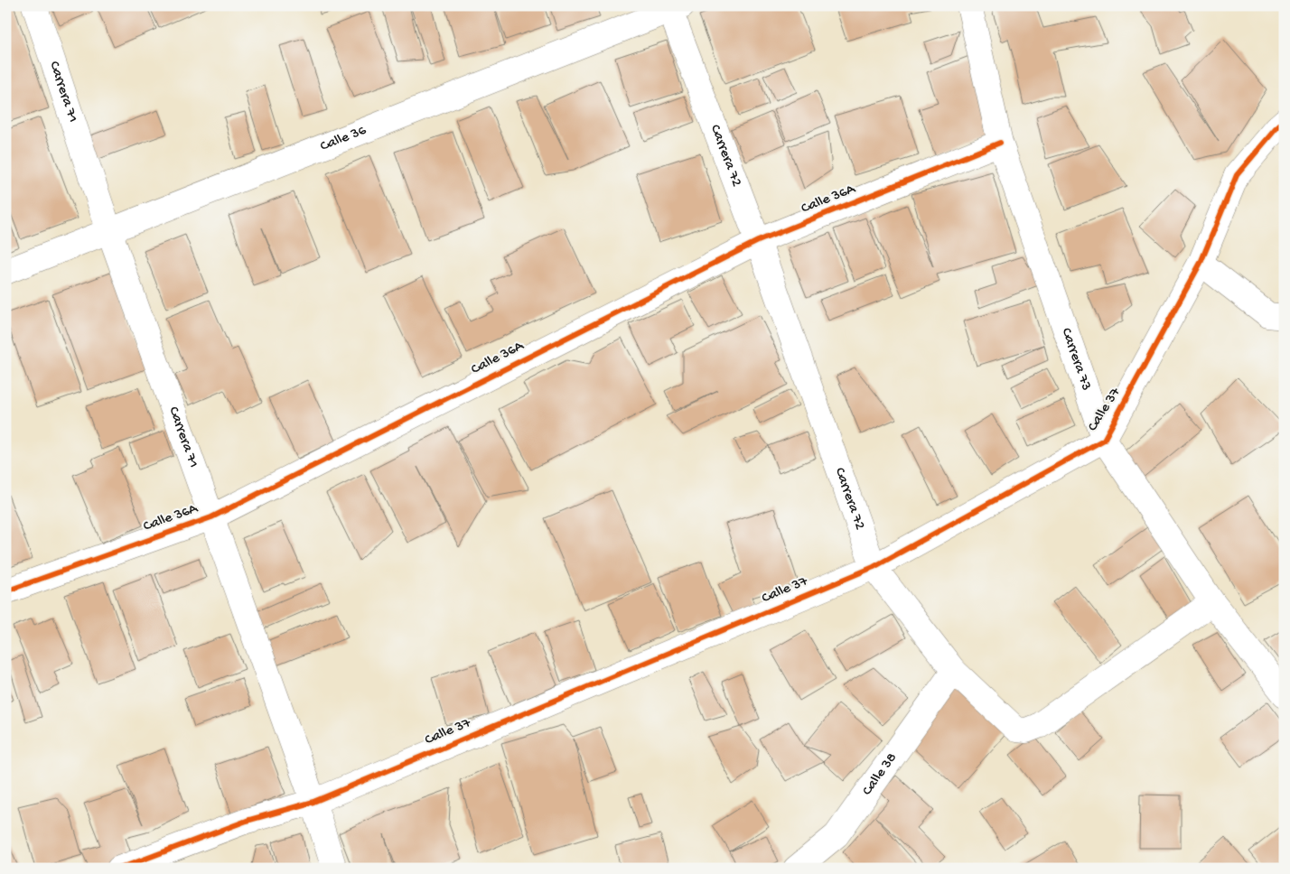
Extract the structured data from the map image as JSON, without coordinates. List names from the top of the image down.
{
  "streets": {
    "street": [
      "Carrera 71",
      "Calle 36",
      "Carrera 72",
      "Calle 36A",
      "Carrera 73",
      "Calle 37",
      "Calle 38"
    ]
  },
  "crossings": [
    ["Carrera 71", "Calle 36"],
    ["Carrera 71", "Calle 36A"],
    ["Carrera 71", "Calle 37"],
    ["Calle 36", "Carrera 72"],
    ["Carrera 72", "Calle 36A"],
    ["Carrera 72", "Carrera 73"],
    ["Carrera 72", "Calle 37"],
    ["Carrera 72", "Calle 38"],
    ["Calle 36A", "Carrera 73"],
    ["Carrera 73", "Calle 37"]
  ]
}
